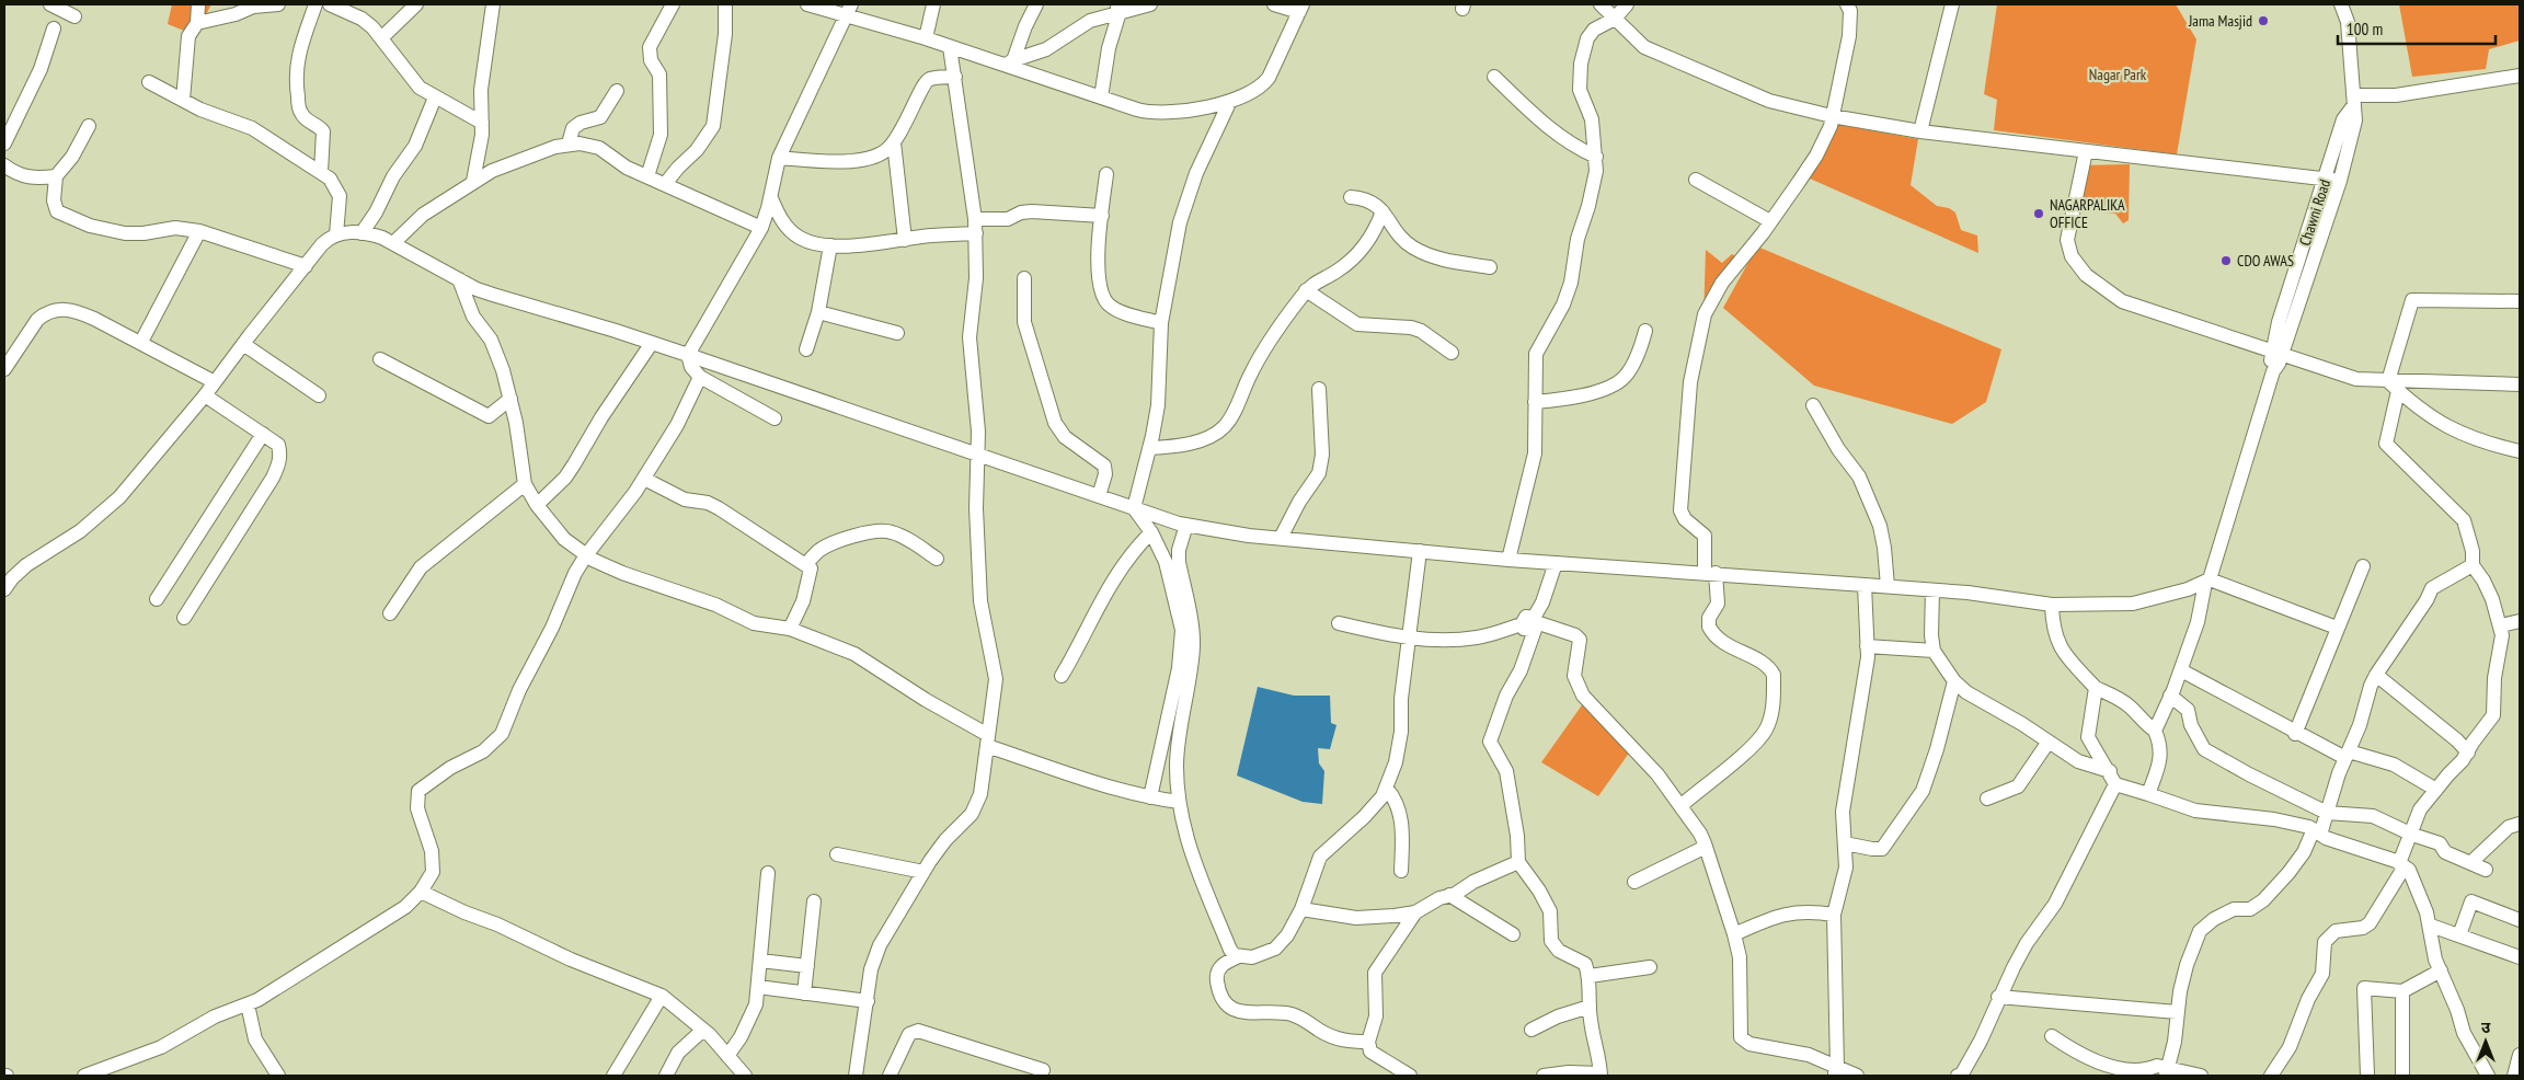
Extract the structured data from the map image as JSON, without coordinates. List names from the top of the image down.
{
  "streets": {
    "street": ["Chawni Road"]
  },
  "parks": ["Nagar Park"],
  "places": ["Jama Masjid", "NAGARPALIKA OFFICE", "CDO AWAS"],
  "scale_bar": "100 m",
  "north": "top"
}
